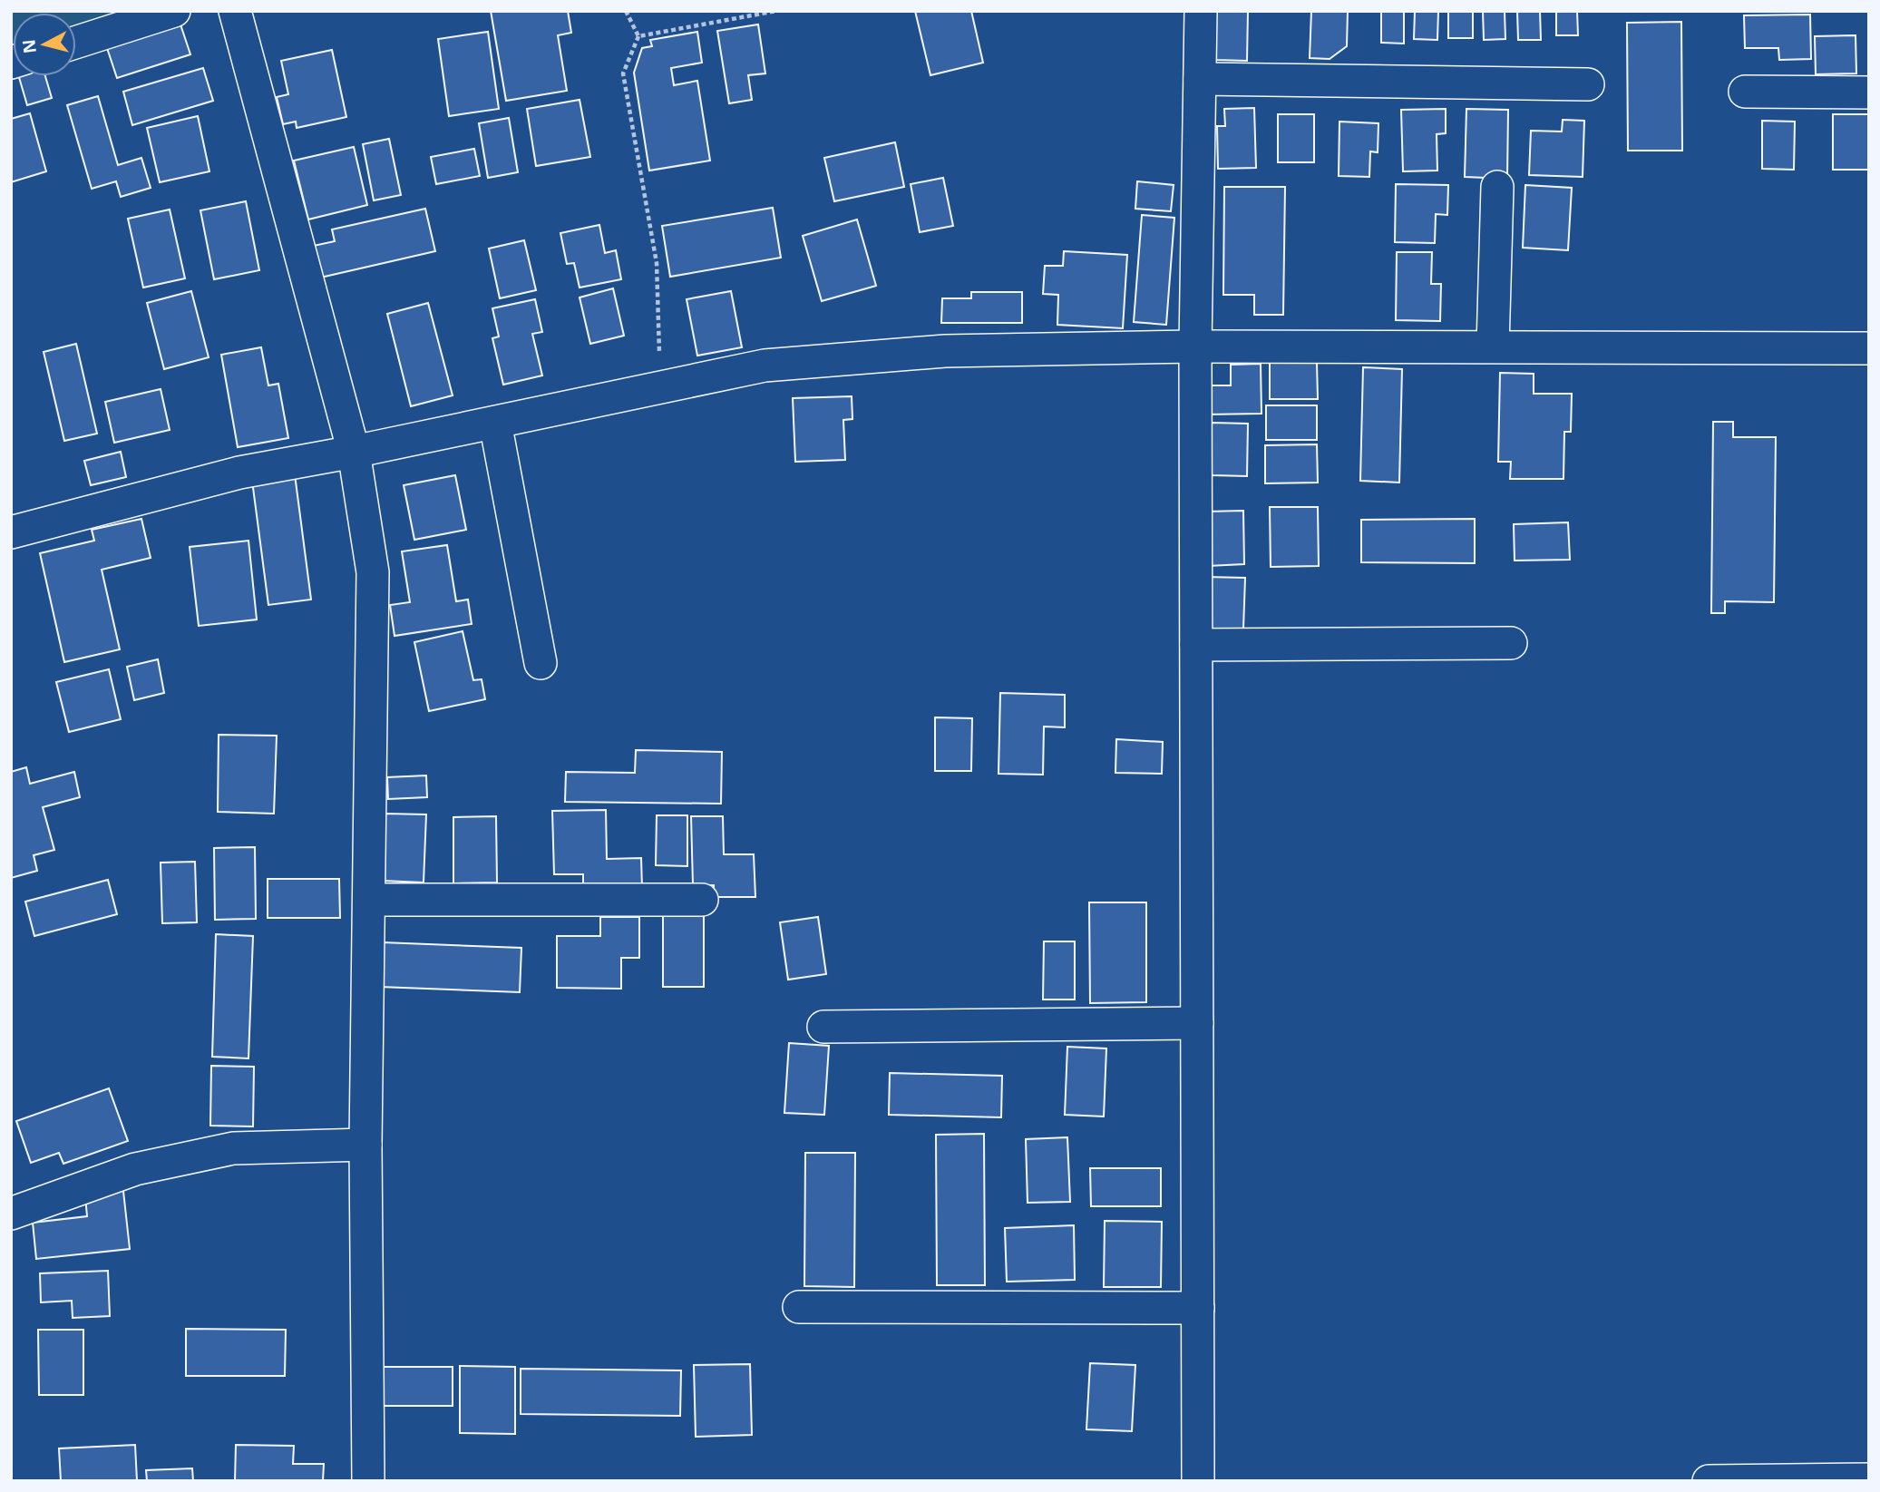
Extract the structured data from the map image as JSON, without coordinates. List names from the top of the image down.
{
  "north": "left"
}
